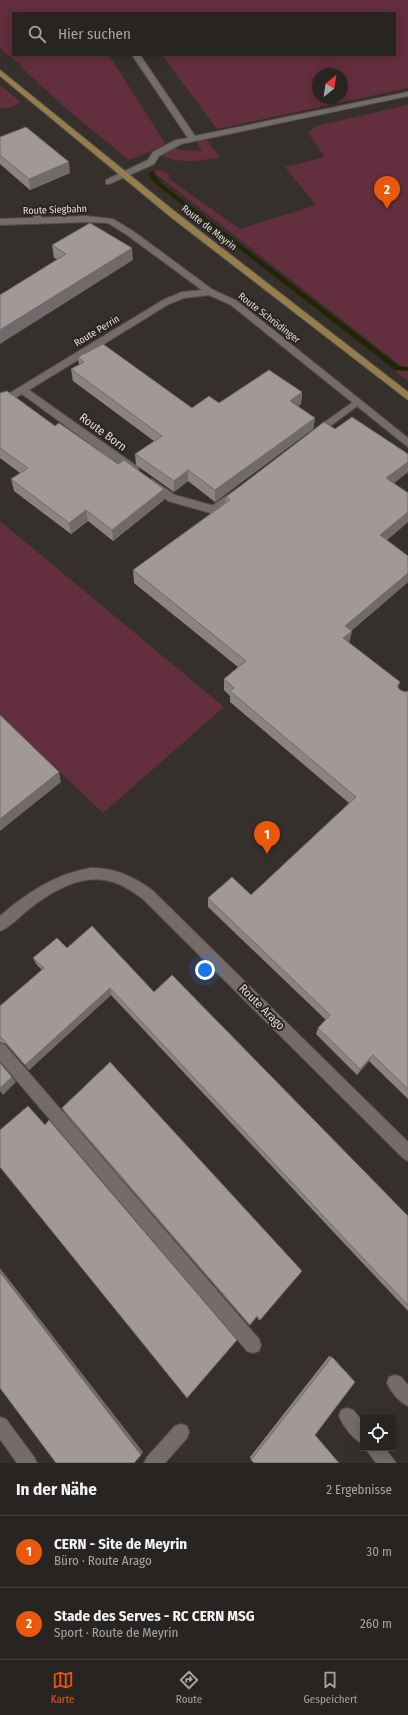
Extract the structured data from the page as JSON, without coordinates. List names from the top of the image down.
{
  "streets": {
    "main road": ["Route de Meyrin"],
    "street": [
      "Route Siegbahn",
      "Route Schrödinger",
      "Route Perrin",
      "Route Born",
      "Route Arago"
    ]
  },
  "crossings": [
    ["Route Siegbahn", "Route Schrödinger"],
    ["Route Schrödinger", "Route Perrin"],
    ["Route Perrin", "Route Born"]
  ],
  "north": "top right",
  "page": {
    "search": "Hier suchen",
    "pins": ["2", "1"],
    "heading": ["In der Nähe", "2 Ergebnisse"],
    "list": [
      {
        "mark": "1",
        "name": "CERN - Site de Meyrin",
        "note": "Büro · Route Arago",
        "value": "30 m"
      },
      {
        "mark": "2",
        "name": "Stade des Serves - RC CERN MSG",
        "note": "Sport · Route de Meyrin",
        "value": "260 m"
      }
    ],
    "nav": ["Karte", "Route", "Gespeichert"]
  }
}
